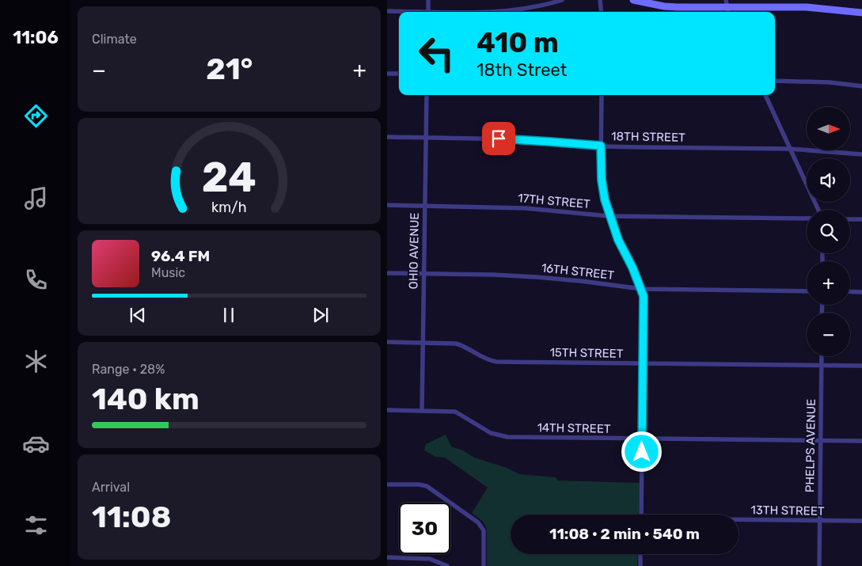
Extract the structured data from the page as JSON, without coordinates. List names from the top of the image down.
{
  "streets": {
    "street": [
      "18TH STREET",
      "17TH STREET",
      "OHIO AVENUE",
      "16TH STREET",
      "15TH STREET",
      "14TH STREET",
      "PHELPS AVENUE",
      "13TH STREET"
    ]
  },
  "crossings": [
    ["18TH STREET", "OHIO AVENUE"],
    ["17TH STREET", "OHIO AVENUE"],
    ["OHIO AVENUE", "16TH STREET"],
    ["OHIO AVENUE", "15TH STREET"],
    ["OHIO AVENUE", "14TH STREET"],
    ["15TH STREET", "PHELPS AVENUE"],
    ["14TH STREET", "PHELPS AVENUE"],
    ["PHELPS AVENUE", "13TH STREET"]
  ],
  "north": "right",
  "page": {
    "tabs": "11:06",
    "tile": [
      "Climate",
      ["Range · 28%", "140 km"],
      ["Arrival", "11:08"]
    ],
    "turn": ["410 m", "18th Street"],
    "heat": ["−", "21°", "+"],
    "map_buttons": ["+", "−"],
    "song": ["96.4 FM", "Music"],
    "limit": "30",
    "trip": "11:08 · 2 min · 540 m",
    "gauge": ["24", "km/h"]
  }
}
